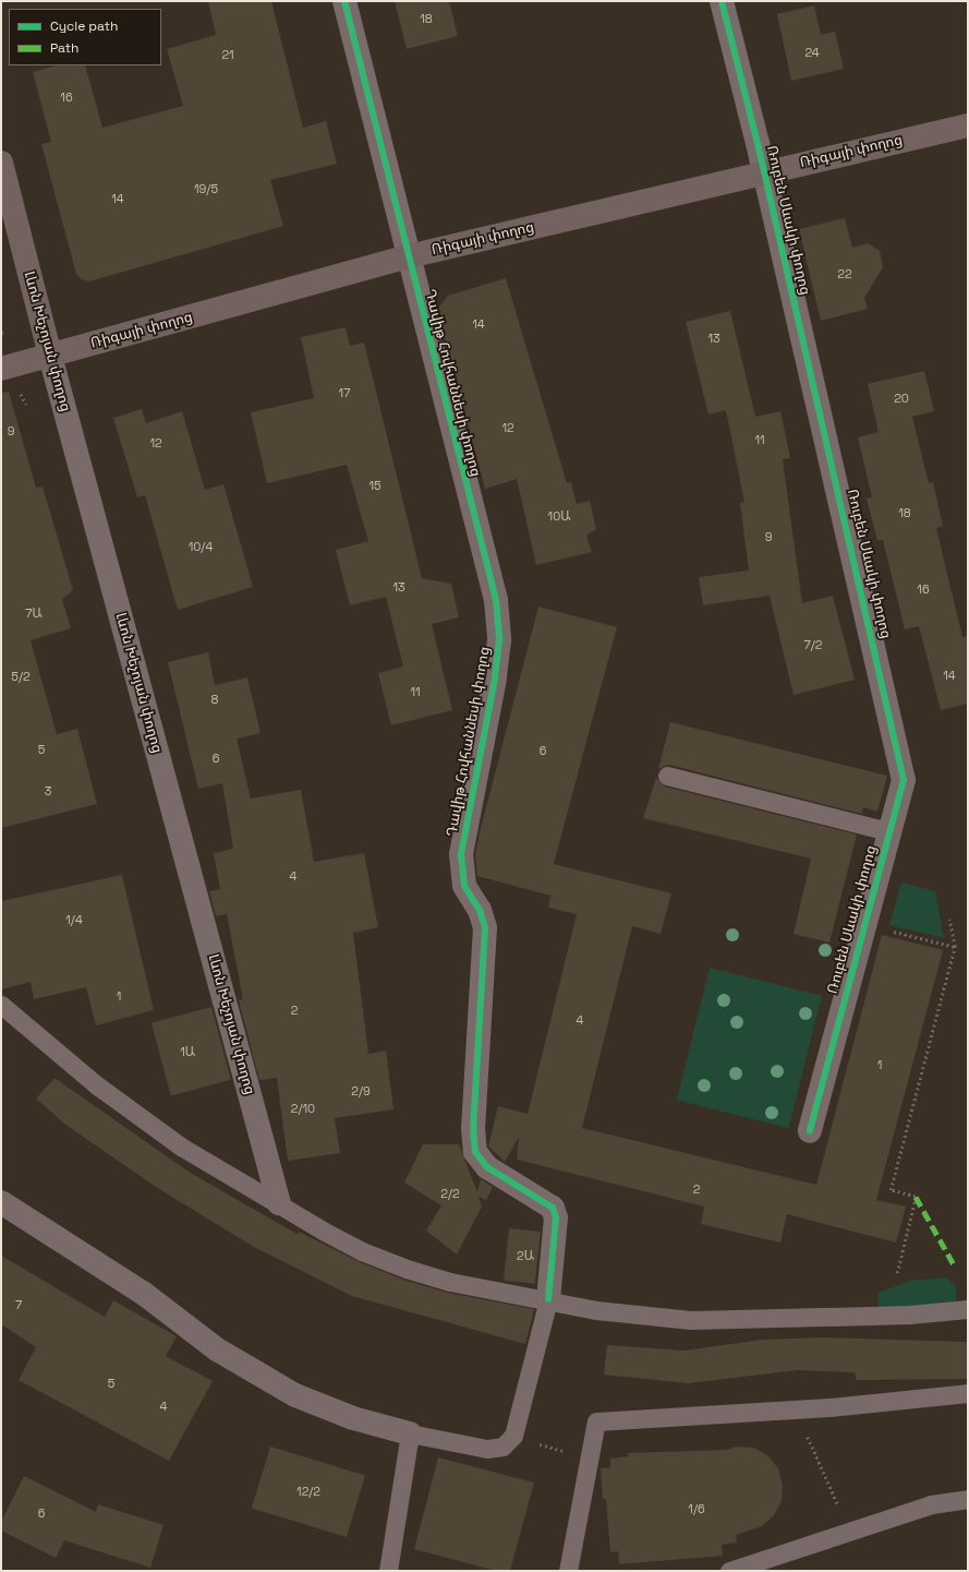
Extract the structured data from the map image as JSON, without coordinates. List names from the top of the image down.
{
  "streets": {
    "street": [
      "Ռիգայի փողոց",
      "Ռուբեն Սևակի փողոց",
      "Լևոն Խեչոյան փողոց",
      "Դավիթ Հովհաննեսի փողոց"
    ]
  },
  "crossings": [
    ["Ռիգայի փողոց", "Ռուբեն Սևակի փողոց"],
    ["Ռիգայի փողոց", "Լևոն Խեչոյան փողոց"],
    ["Ռիգայի փողոց", "Դավիթ Հովհաննեսի փողոց"]
  ],
  "house_numbers": [
    "18",
    "24",
    "21",
    "16",
    "19/5",
    "14",
    "22",
    "14",
    "13",
    "17",
    "20",
    "12",
    "9",
    "11",
    "12",
    "15",
    "18",
    "10Ա",
    "9",
    "10/4",
    "13",
    "16",
    "7Ա",
    "7/2",
    "14",
    "5/2",
    "11",
    "8",
    "5",
    "6",
    "6",
    "3",
    "4",
    "1/4",
    "1",
    "2",
    "4",
    "1Ա",
    "1",
    "2/9",
    "2/10",
    "2",
    "2/2",
    "2Ա",
    "7",
    "5",
    "4",
    "12/2",
    "1/6",
    "6"
  ],
  "legend": ["Cycle path", "Path"]
}
